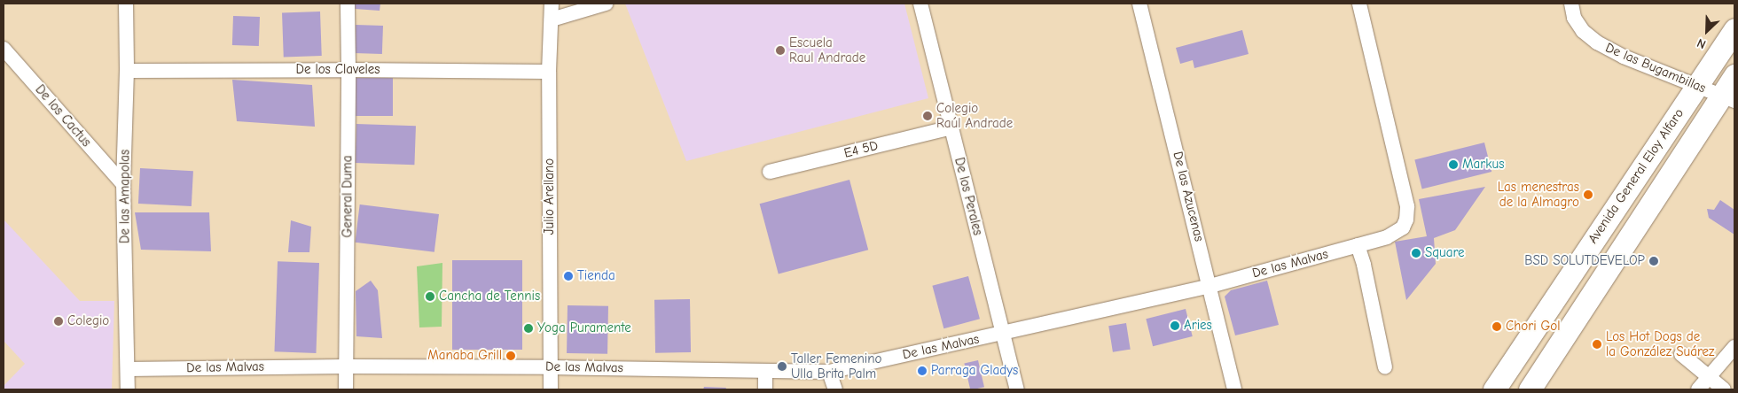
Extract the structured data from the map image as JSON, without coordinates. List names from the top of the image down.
{
  "streets": {
    "main road": ["Avenida General Eloy Alfaro"],
    "street": [
      "De las Bugambillas",
      "De los Claveles",
      "De los Cactus",
      "E4 5D",
      "De las Amapolas",
      "General Duma",
      "Julio Arellano",
      "De los Perales",
      "De las Azucenas",
      "De las Malvas"
    ]
  },
  "crossings": [
    ["De las Bugambillas", "Avenida General Eloy Alfaro"],
    ["De los Claveles", "De las Amapolas"],
    ["De los Claveles", "General Duma"],
    ["De los Claveles", "Julio Arellano"],
    ["De los Cactus", "De las Amapolas"],
    ["E4 5D", "De los Perales"],
    ["De las Amapolas", "De las Malvas"],
    ["General Duma", "De las Malvas"],
    ["Julio Arellano", "De las Malvas"],
    ["De los Perales", "De las Malvas"],
    ["De las Azucenas", "De las Malvas"]
  ],
  "places": [
    "Escuela Raul Andrade",
    "Colegio Raúl Andrade",
    "Markus",
    "Las menestras de la Almagro",
    "Square",
    "BSD SOLUTDEVELOP",
    "Tienda",
    "Cancha de Tennis",
    "Colegio",
    "Aries",
    "Chori Gol",
    "Yoga Puramente",
    "Los Hot Dogs de la González Suárez",
    "Manaba Grill",
    "Taller Femenino Ulla Brita Palm",
    "Parraga Gladys"
  ],
  "north": "bottom left"
}
